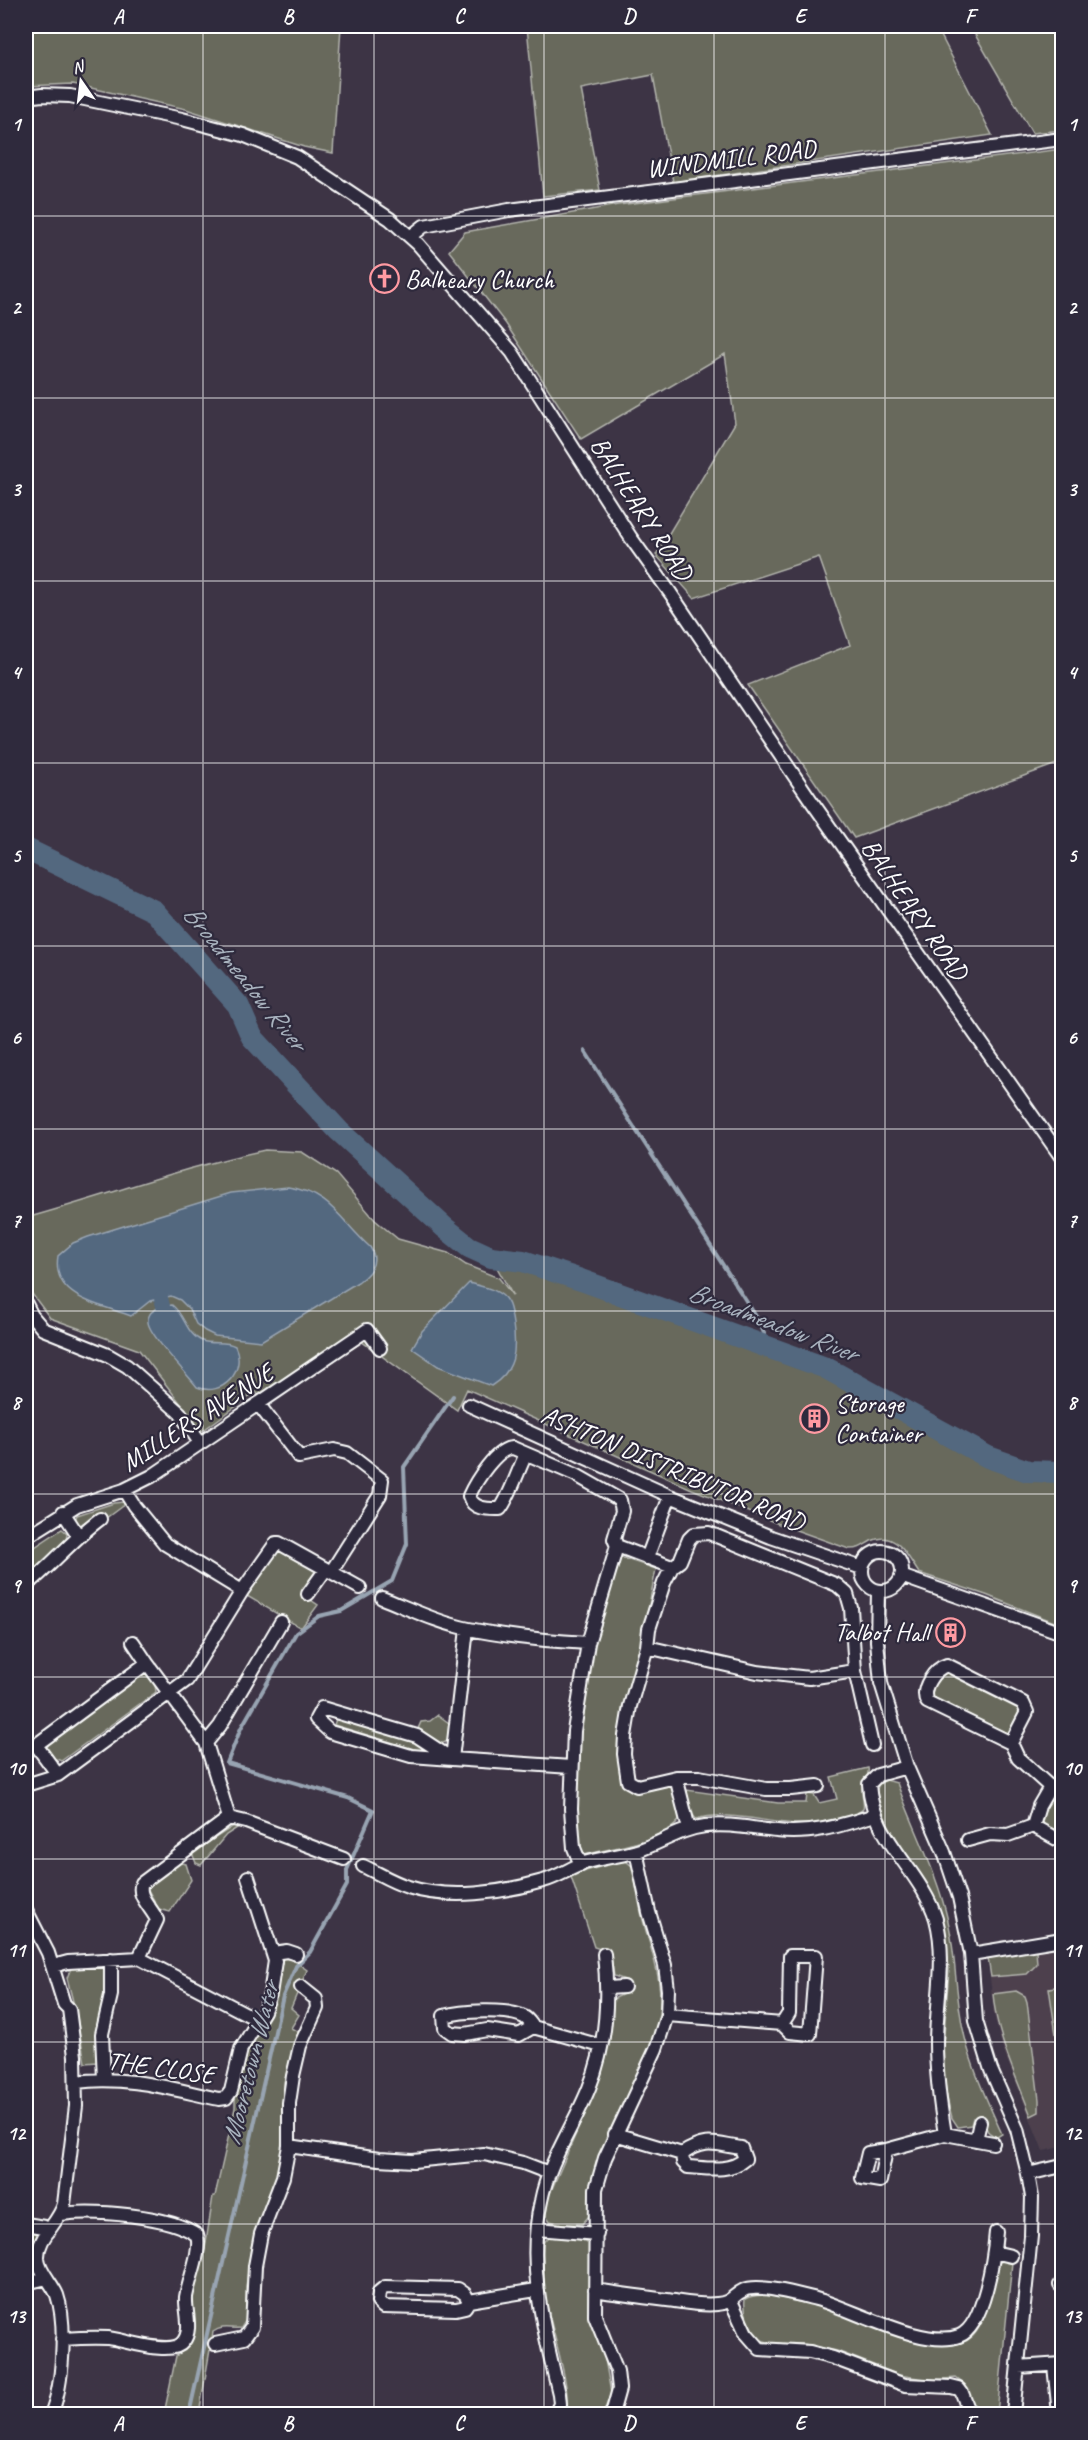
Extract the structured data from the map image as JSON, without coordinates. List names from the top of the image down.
{
  "streets": {
    "street": [
      "WINDMILL ROAD",
      "BALHEARY ROAD",
      "MILLERS AVENUE",
      "ASHTON DISTRIBUTOR ROAD",
      "THE CLOSE"
    ]
  },
  "crossings": [
    ["WINDMILL ROAD", "BALHEARY ROAD"]
  ],
  "water": ["Broadmeadow River", "Mooretown Water"],
  "places": {
    "church": ["Balheary Church"],
    "building": ["Storage Container", "Talbot Hall"]
  },
  "north": "top",
  "grid": {
    "columns": [
      "A",
      "B",
      "C",
      "D",
      "E",
      "F"
    ],
    "rows": [
      "1",
      "2",
      "3",
      "4",
      "5",
      "6",
      "7",
      "8",
      "9",
      "10",
      "11",
      "12",
      "13"
    ]
  }
}
